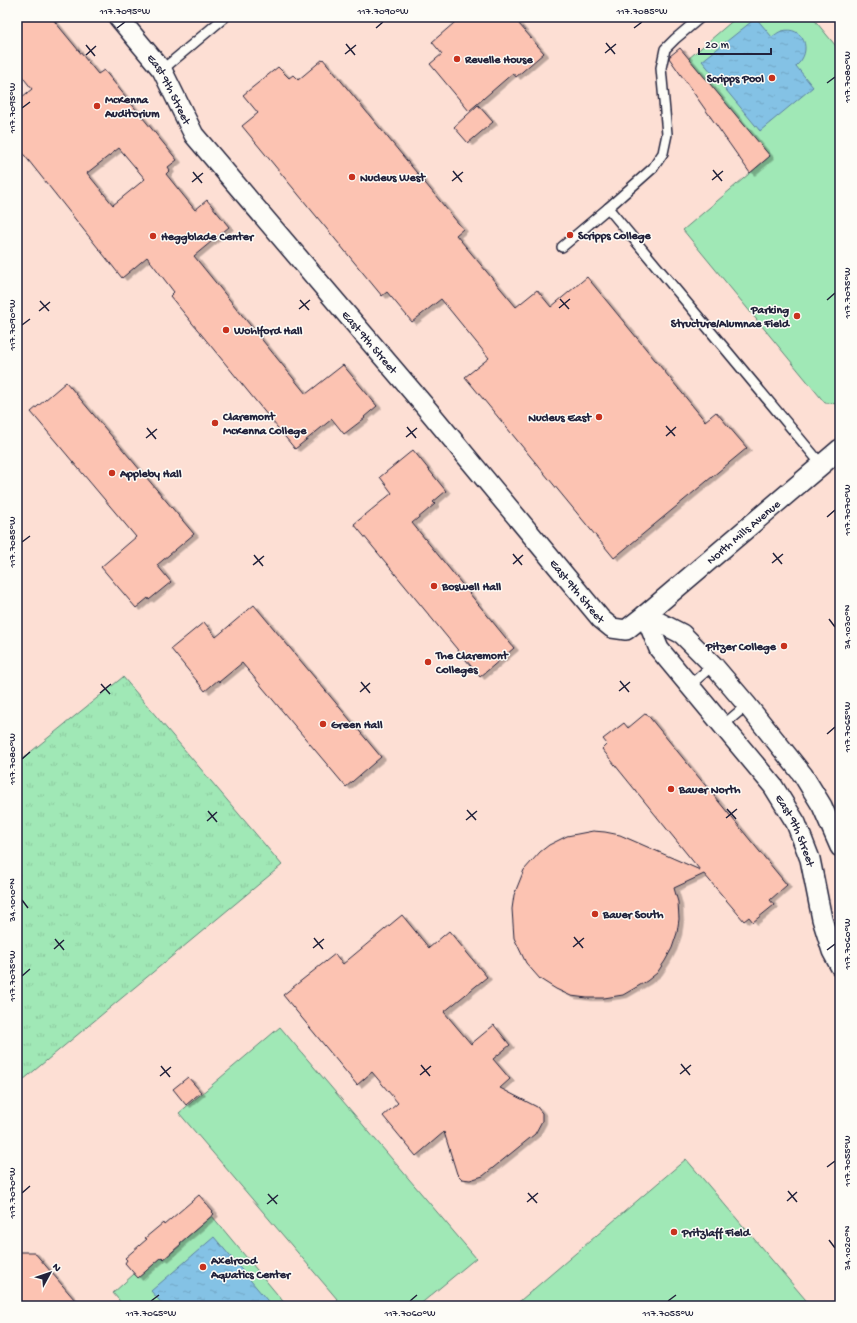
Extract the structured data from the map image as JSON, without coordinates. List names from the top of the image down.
{
  "streets": {
    "street": ["East 9th Street", "North Mills Avenue"]
  },
  "crossings": [
    ["East 9th Street", "North Mills Avenue"]
  ],
  "places": [
    "Revelle House",
    "Scripps Pool",
    "McKenna Auditorium",
    "Nucleus West",
    "Scripps College",
    "Heggblade Center",
    "Parking Structure/Alumnae Field",
    "Wohlford Hall",
    "Nucleus East",
    "Claremont McKenna College",
    "Appleby Hall",
    "Boswell Hall",
    "Pitzer College",
    "The Claremont Colleges",
    "Green Hall",
    "Bauer North",
    "Bauer South",
    "Pritzlaff Field",
    "Axelrood Aquatics Center"
  ],
  "scale_bar": "20 m",
  "north": "top right",
  "coordinates": [
    "117.7095°W",
    "117.7090°W",
    "117.7085°W",
    "117.7080°W",
    "117.7075°W",
    "117.7070°W",
    "34.1030°N",
    "117.7065°W",
    "34.1010°N",
    "117.7060°W",
    "117.7055°W",
    "34.1020°N"
  ]
}
